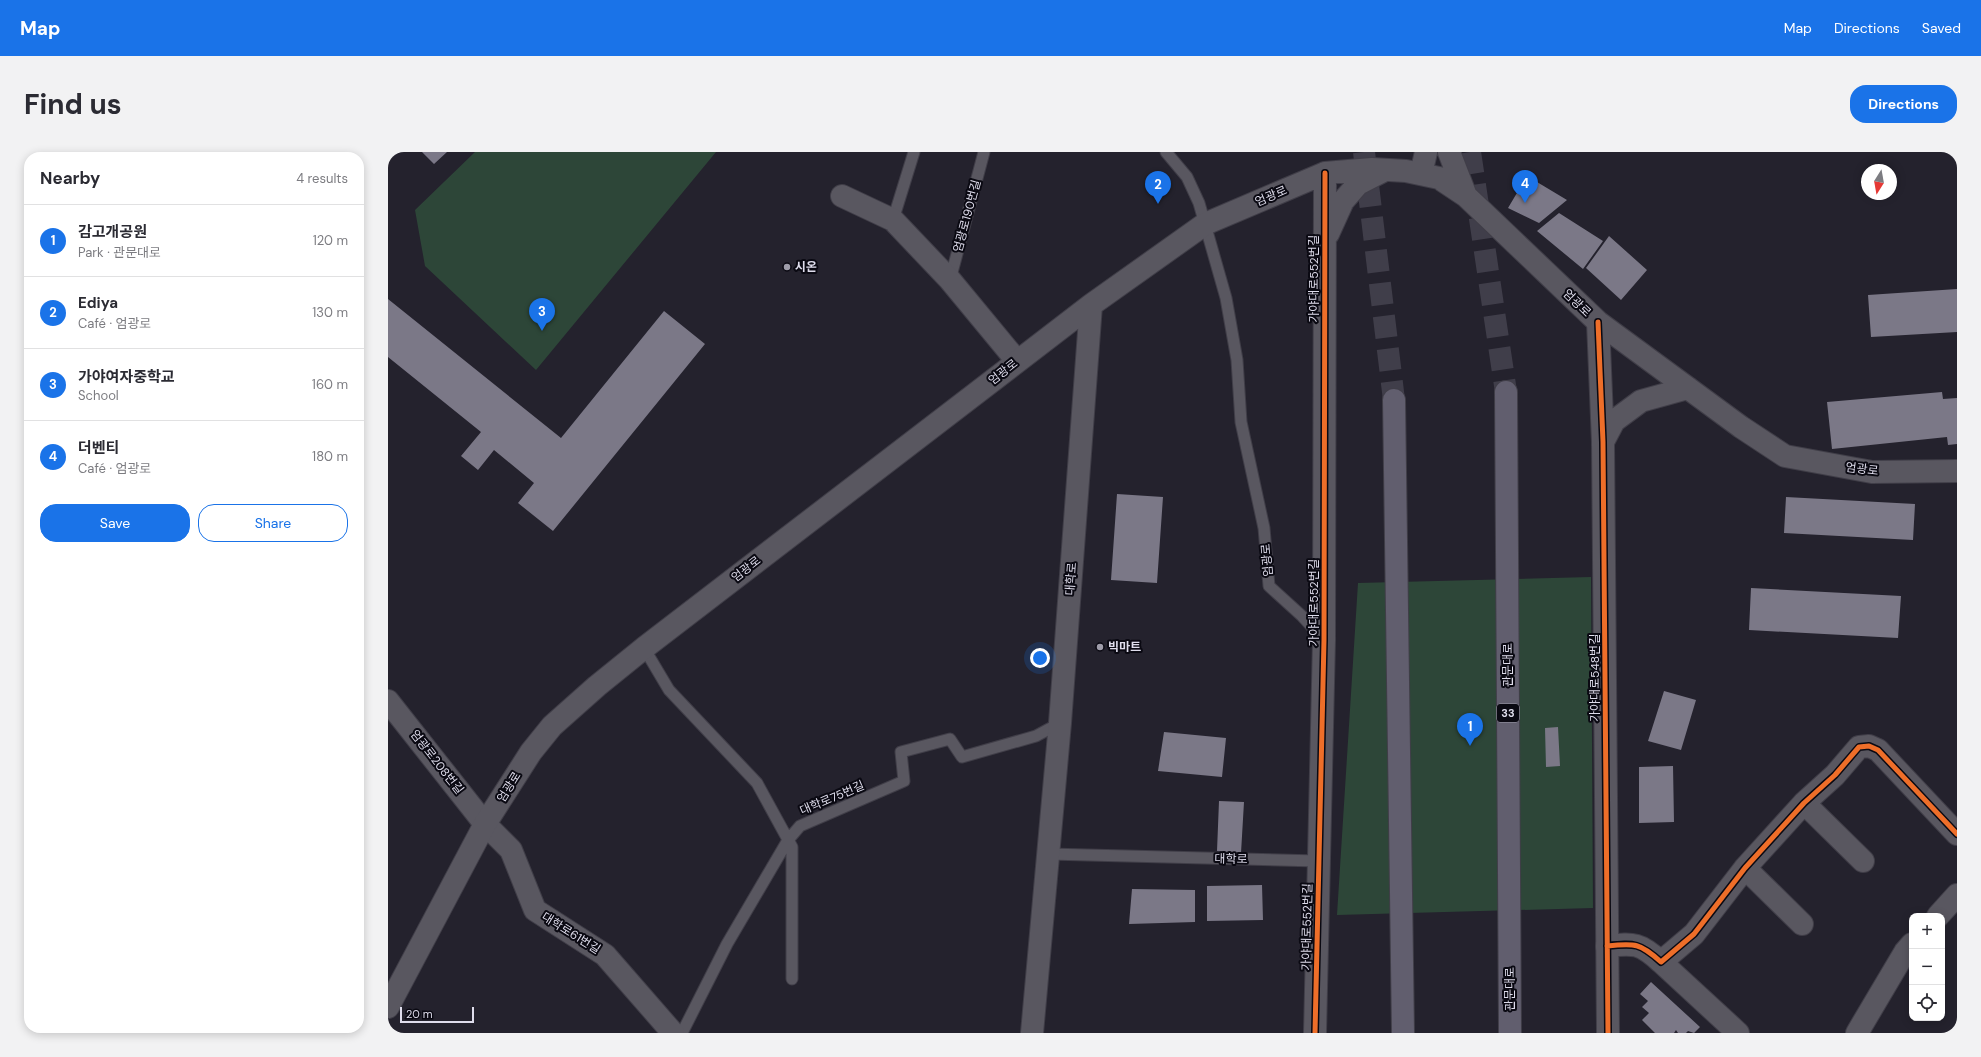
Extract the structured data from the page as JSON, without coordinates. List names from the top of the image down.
{
  "streets": {
    "highway": ["관문대로", "33"],
    "street": [
      "엄광로",
      "가야대로552번길",
      "대학로",
      "가야대로548번길",
      "엄광로208번길",
      "대학로61번길"
    ],
    "lane": ["엄광로190번길", "대학로75번길"]
  },
  "crossings": [
    ["엄광로", "가야대로552번길"],
    ["엄광로", "대학로"],
    ["엄광로", "가야대로548번길"],
    ["엄광로", "엄광로208번길"],
    ["엄광로", "대학로61번길"],
    ["가야대로552번길", "대학로"],
    ["대학로", "대학로75번길"],
    ["엄광로208번길", "대학로61번길"]
  ],
  "places": ["시온", "빅마트"],
  "scale_bar": "20 m",
  "north": "bottom",
  "page": {
    "header": "Map",
    "nav": ["Map", "Directions", "Saved"],
    "buttons": [
      "Directions",
      ["Save", "Share"]
    ],
    "title": "Find us",
    "heading": ["Nearby", "4 results"],
    "pins": [
      "4",
      "2",
      "3",
      "1"
    ],
    "list": [
      {
        "mark": "1",
        "name": "감고개공원",
        "note": "Park · 관문대로",
        "value": "120 m"
      },
      {
        "mark": "2",
        "name": "Ediya",
        "note": "Café · 엄광로",
        "value": "130 m"
      },
      {
        "mark": "3",
        "name": "가야여자중학교",
        "note": "School",
        "value": "160 m"
      },
      {
        "mark": "4",
        "name": "더벤티",
        "note": "Café · 엄광로",
        "value": "180 m"
      }
    ],
    "map_buttons": ["+", "−"],
    "scale": "20 m"
  }
}
